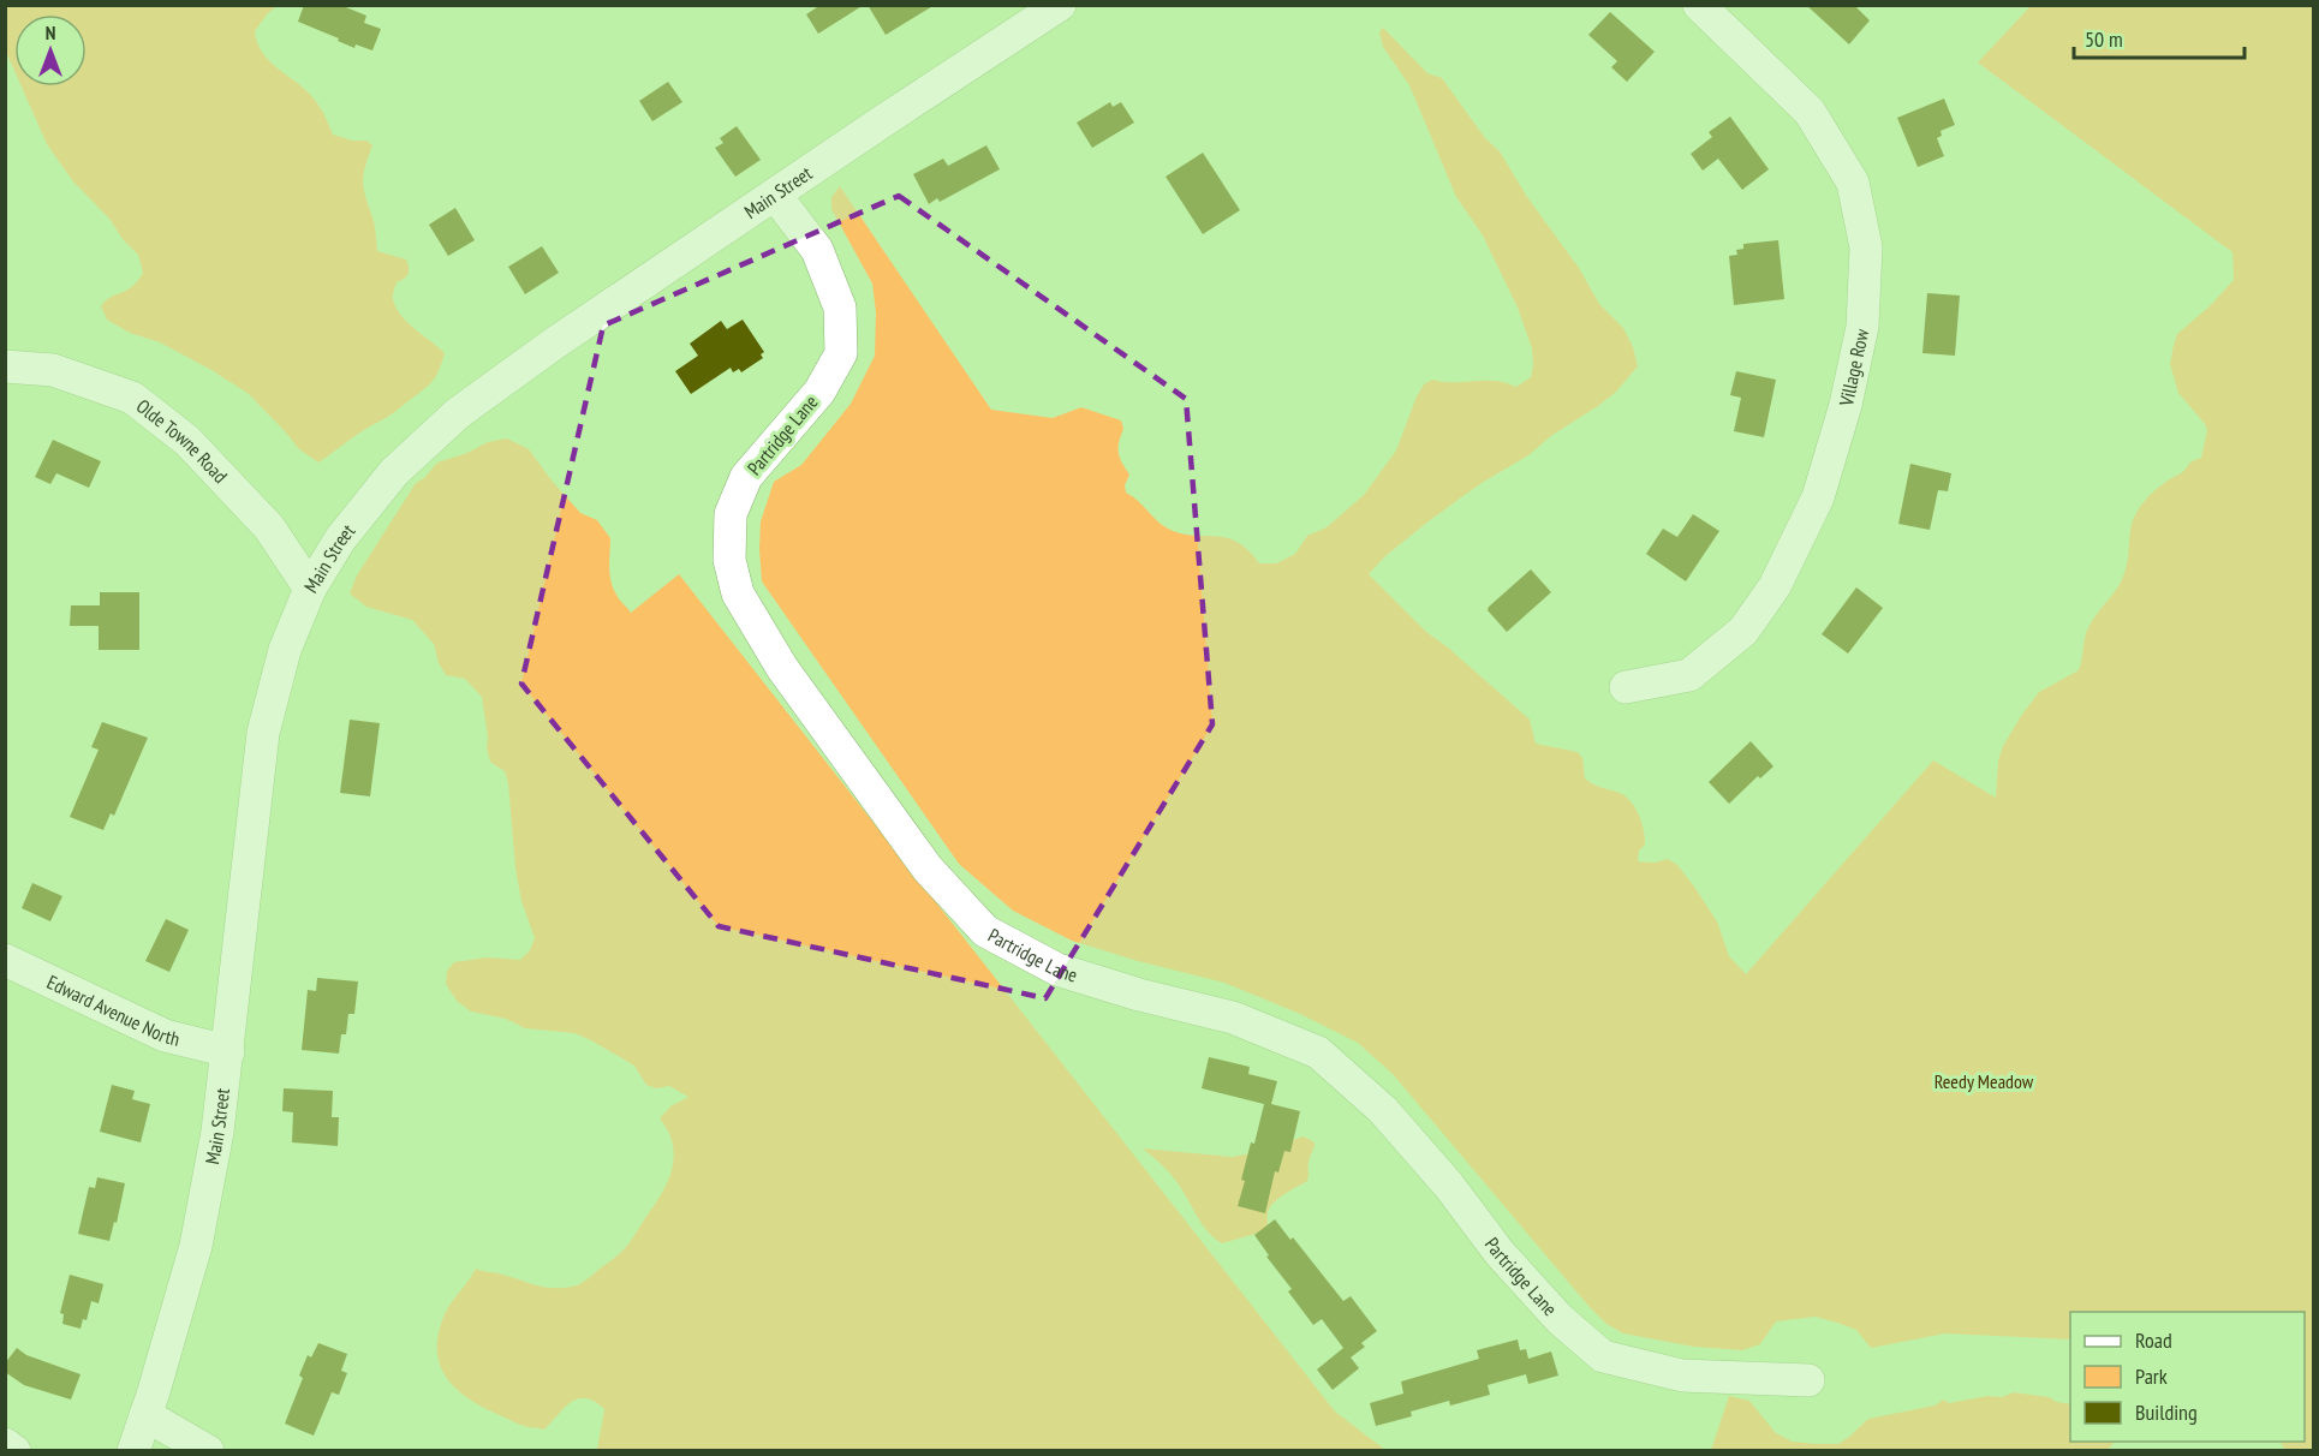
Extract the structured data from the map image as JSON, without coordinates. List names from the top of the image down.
{
  "streets": {
    "street": [
      "Main Street",
      "Village Row",
      "Partridge Lane",
      "Olde Towne Road",
      "Edward Avenue North"
    ]
  },
  "crossings": [
    ["Main Street", "Partridge Lane"],
    ["Main Street", "Olde Towne Road"],
    ["Main Street", "Edward Avenue North"]
  ],
  "parks": ["Reedy Meadow"],
  "legend": ["Road", "Park", "Building"],
  "scale_bar": "50 m",
  "north": "top"
}
